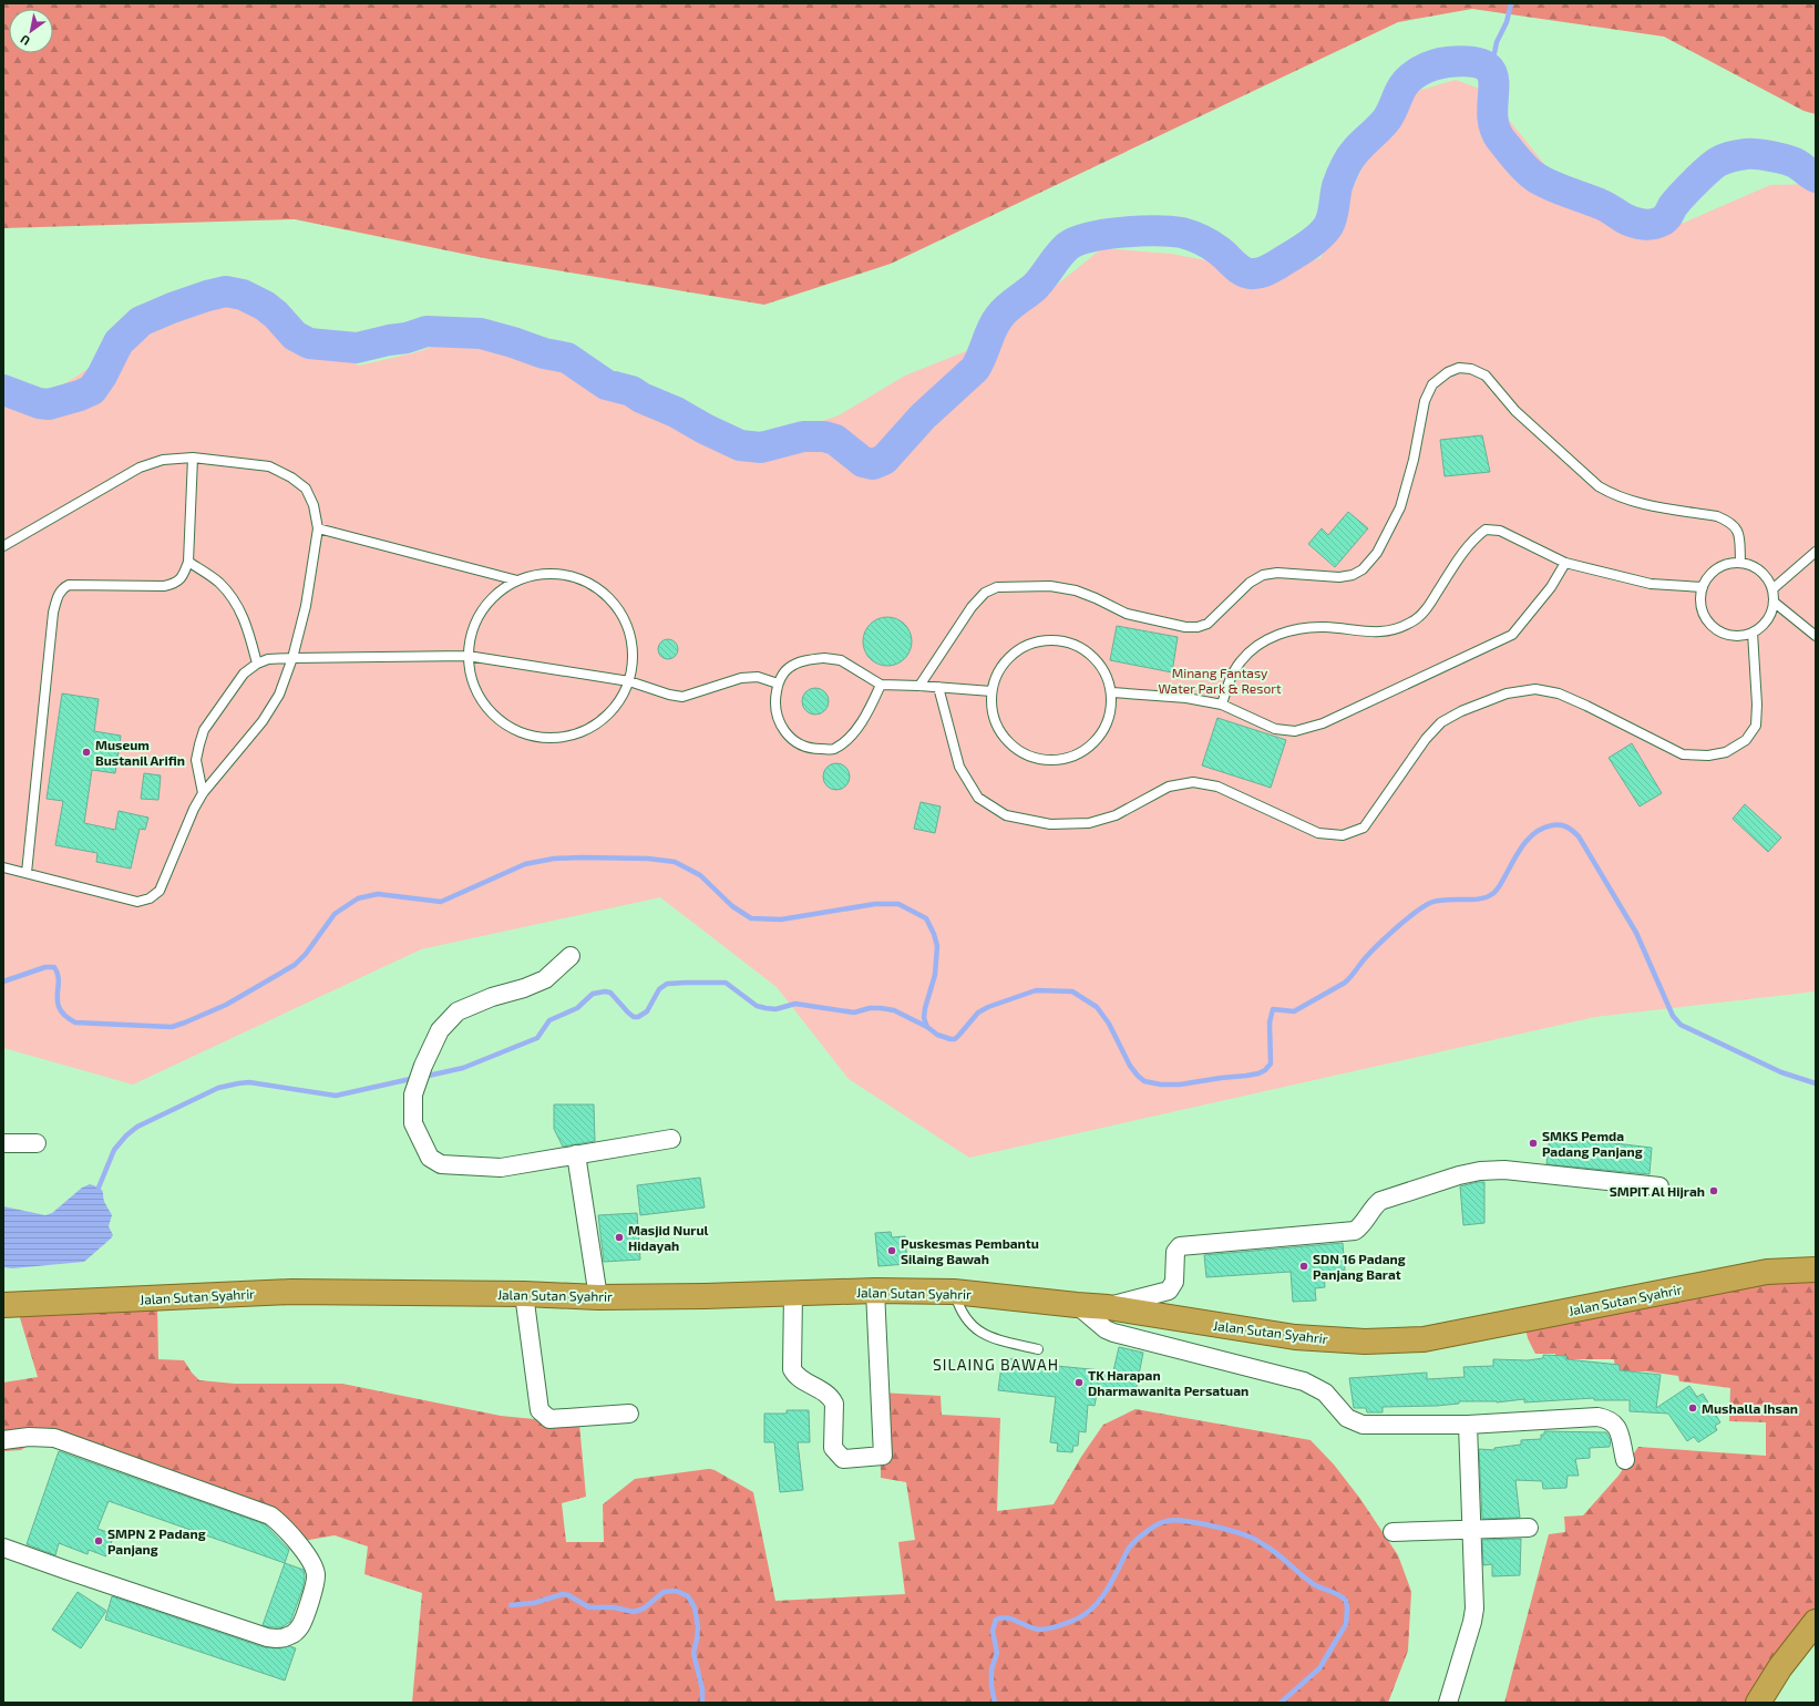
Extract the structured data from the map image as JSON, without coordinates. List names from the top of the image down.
{
  "streets": {
    "highway": ["Jalan Sutan Syahrir"]
  },
  "districts": ["SILAING BAWAH"],
  "parks": ["Minang Fantasy Water Park & Resort"],
  "places": [
    "Museum Bustanil Arifin",
    "SMKS Pemda Padang Panjang",
    "SMPIT Al Hijrah",
    "Masjid Nurul Hidayah",
    "Puskesmas Pembantu Silaing Bawah",
    "SDN 16 Padang Panjang Barat",
    "TK Harapan Dharmawanita Persatuan",
    "Mushalla Ihsan",
    "SMPN 2 Padang Panjang"
  ],
  "north": "bottom left"
}
